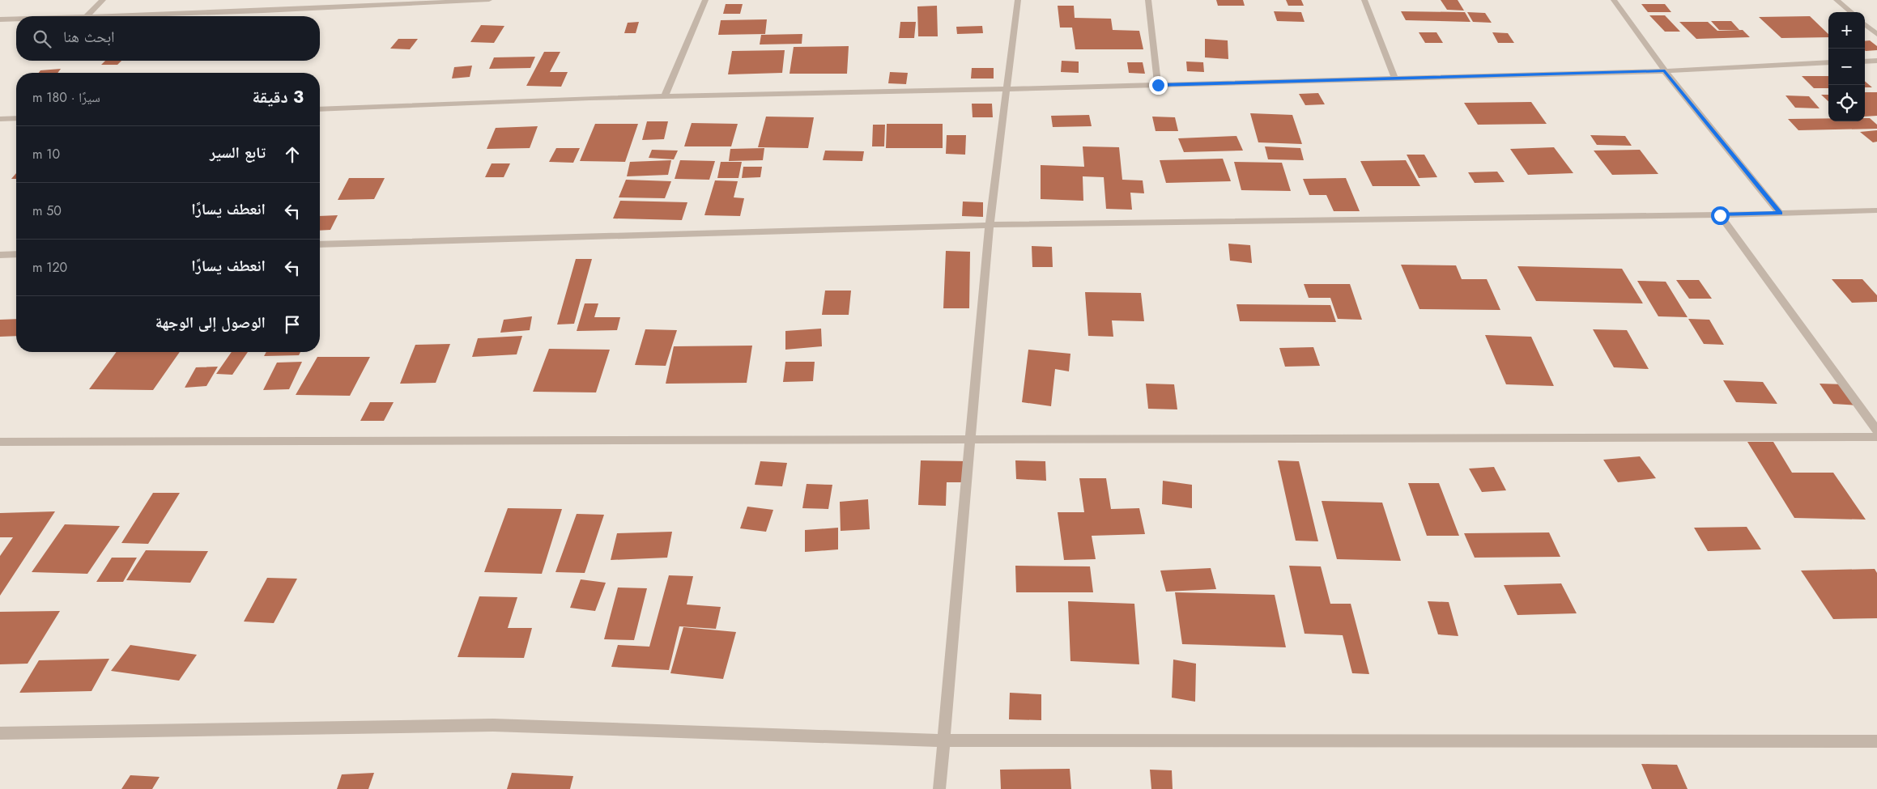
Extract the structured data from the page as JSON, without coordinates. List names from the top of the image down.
{
  "page": {
    "map_buttons": ["+", "−"],
    "search": "ابحث هنا",
    "heading": ["3 دقيقة", "سيرًا · 180 m"],
    "list": [
      ["تابع السير", "10 m"],
      ["انعطف يسارًا", "50 m"],
      ["انعطف يسارًا", "120 m"],
      "الوصول إلى الوجهة"
    ]
  }
}
